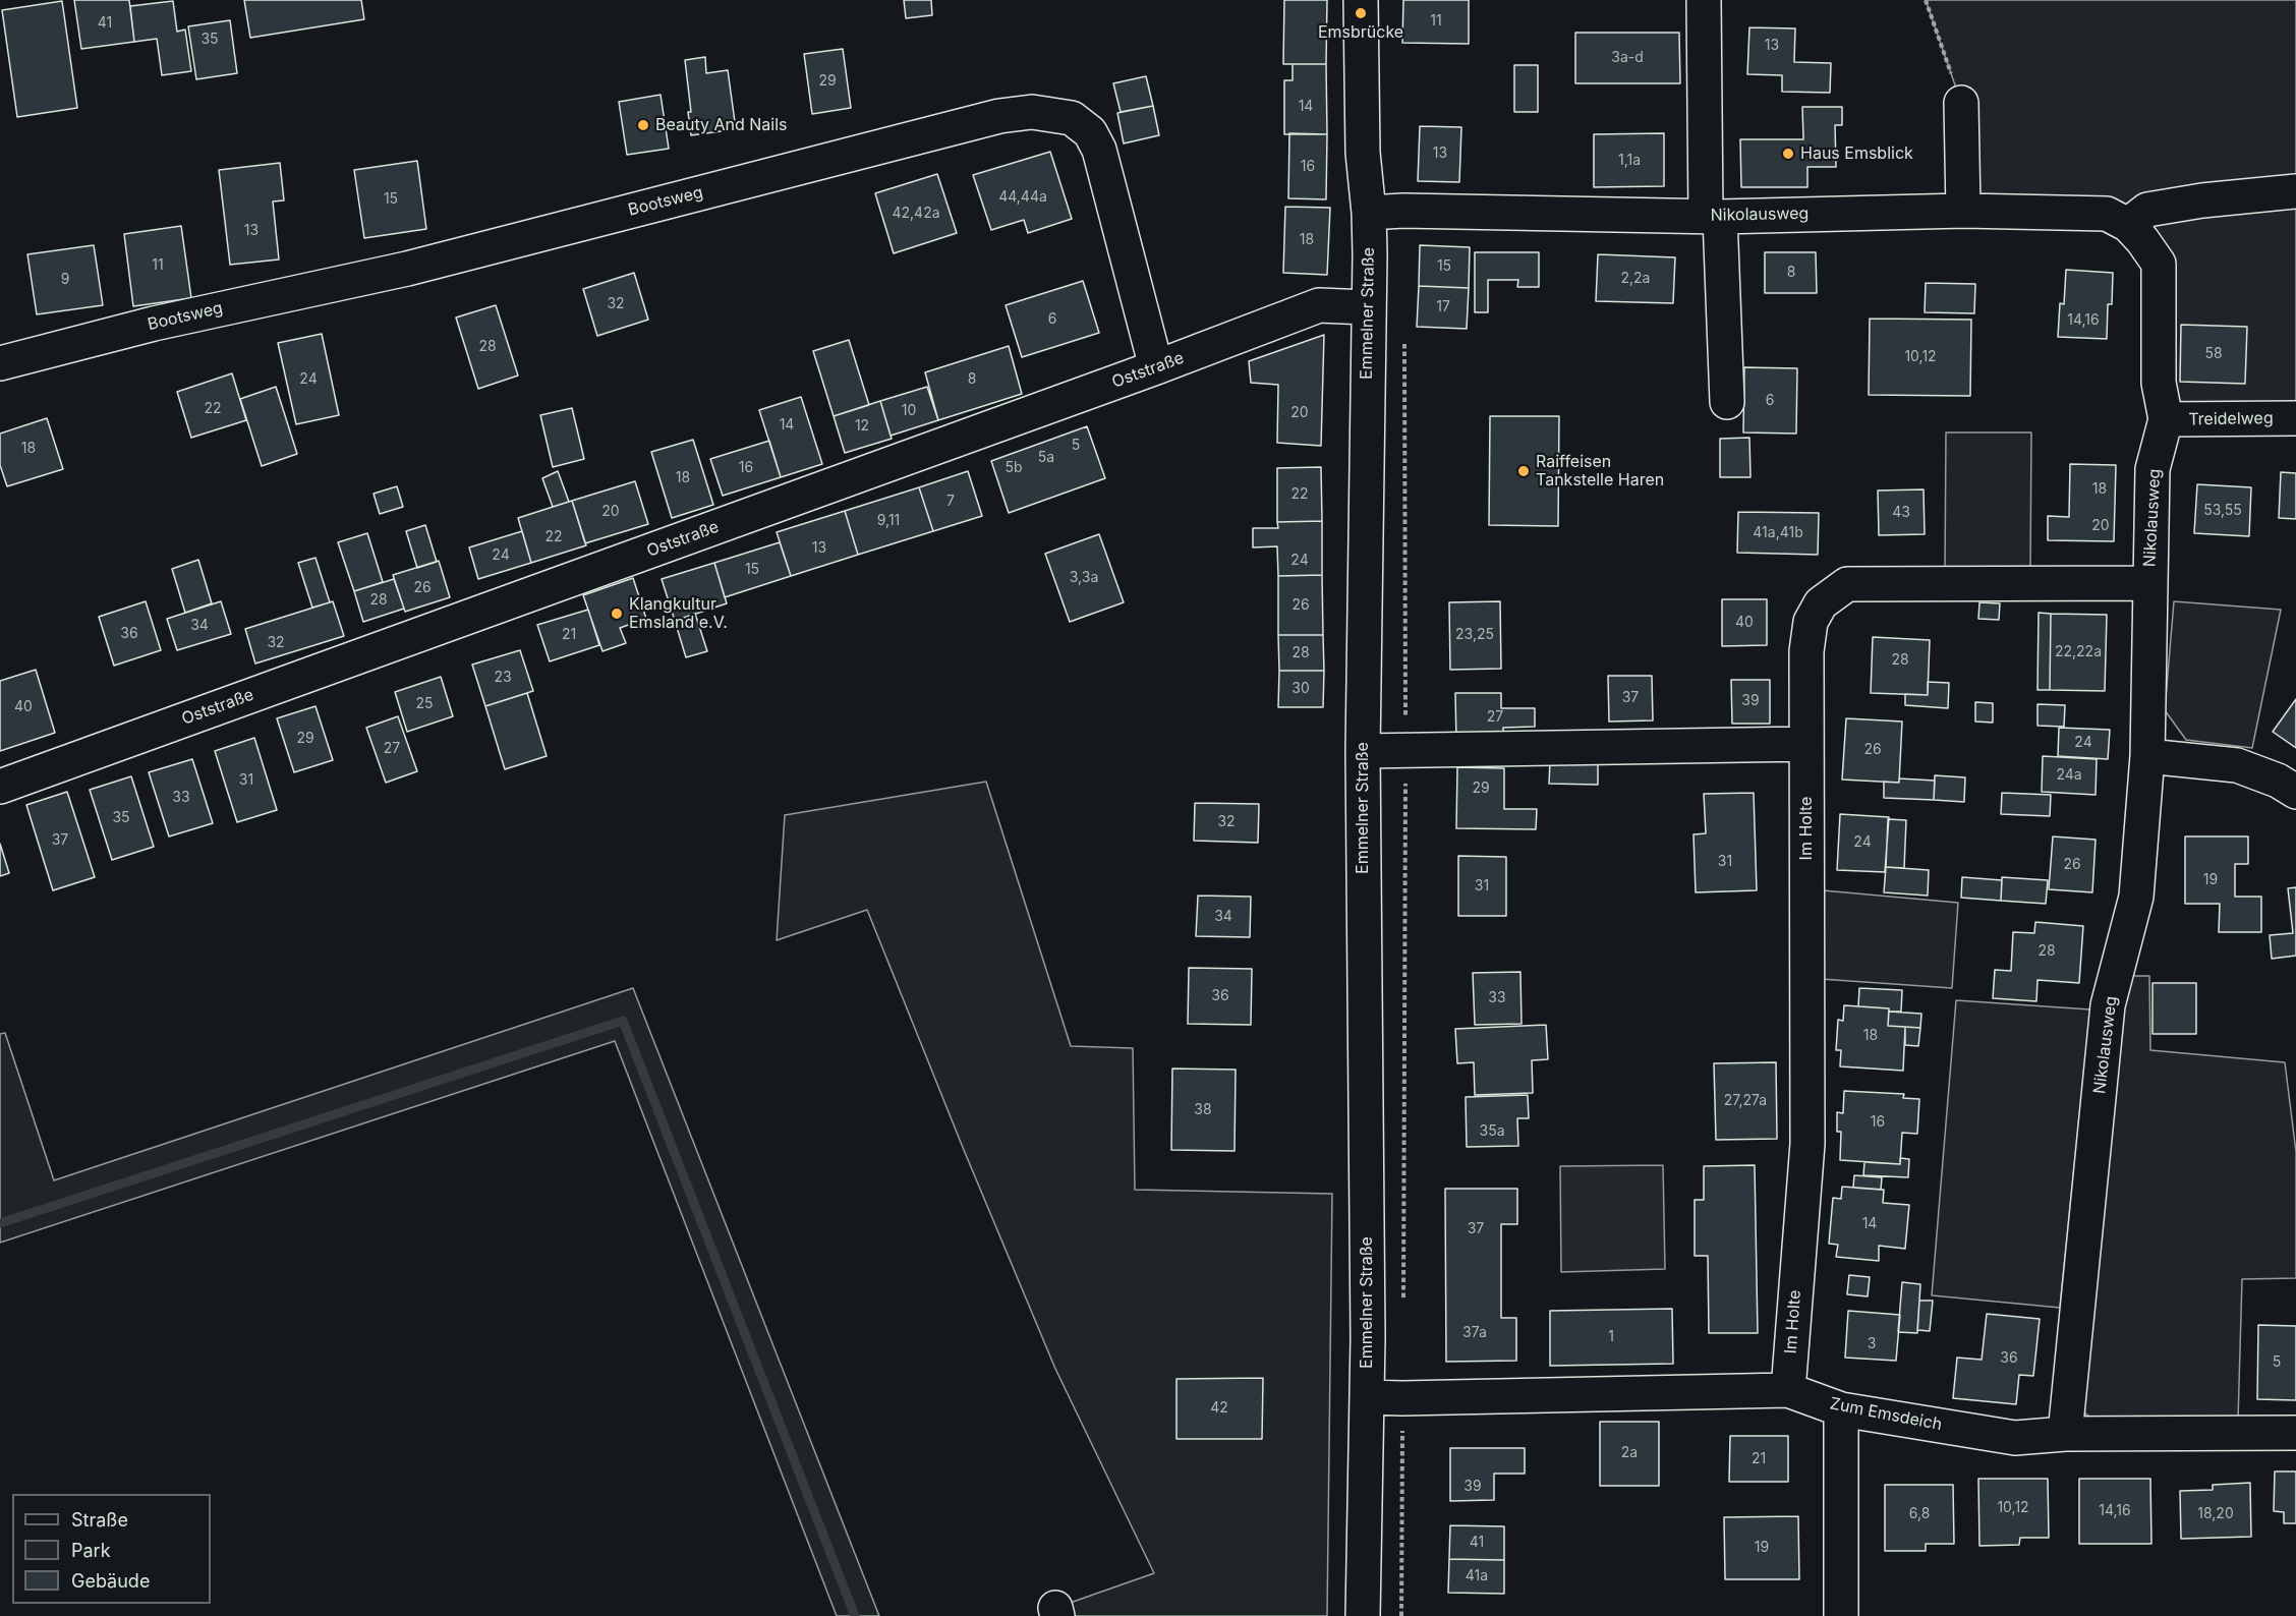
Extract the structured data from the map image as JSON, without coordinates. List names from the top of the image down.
{
  "streets": {
    "street": [
      "Bootsweg",
      "Nikolausweg",
      "Emmelner Straße",
      "Oststraße",
      "Treidelweg",
      "Im Holte",
      "Zum Emsdeich"
    ]
  },
  "crossings": [
    ["Bootsweg", "Oststraße"],
    ["Nikolausweg", "Emmelner Straße"],
    ["Nikolausweg", "Treidelweg"],
    ["Nikolausweg", "Im Holte"],
    ["Nikolausweg", "Zum Emsdeich"],
    ["Emmelner Straße", "Oststraße"],
    ["Emmelner Straße", "Zum Emsdeich"],
    ["Im Holte", "Zum Emsdeich"]
  ],
  "places": [
    "Emsbrücke",
    "Beauty And Nails",
    "Haus Emsblick",
    "Raiffeisen Tankstelle Haren",
    "Klangkultur Emsland e.V."
  ],
  "house_numbers": [
    "11",
    "41",
    "35",
    "13",
    "3a-d",
    "29",
    "14",
    "13",
    "1,1a",
    "16",
    "44,44a",
    "15",
    "42,42a",
    "13",
    "18",
    "11",
    "15",
    "8",
    "2,2a",
    "9",
    "32",
    "17",
    "6",
    "14,16",
    "28",
    "58",
    "10,12",
    "24",
    "8",
    "6",
    "22",
    "10",
    "20",
    "14",
    "12",
    "5",
    "18",
    "5a",
    "16",
    "5b",
    "18",
    "18",
    "22",
    "7",
    "53,55",
    "20",
    "43",
    "9,11",
    "20",
    "41a,41b",
    "22",
    "13",
    "24",
    "24",
    "15",
    "3,3a",
    "26",
    "28",
    "26",
    "40",
    "34",
    "36",
    "21",
    "23,25",
    "32",
    "22,22a",
    "28",
    "28",
    "23",
    "30",
    "37",
    "39",
    "25",
    "40",
    "27",
    "29",
    "24",
    "27",
    "26",
    "24a",
    "31",
    "29",
    "33",
    "35",
    "32",
    "37",
    "24",
    "31",
    "26",
    "19",
    "31",
    "34",
    "28",
    "36",
    "33",
    "18",
    "27,27a",
    "38",
    "16",
    "35a",
    "14",
    "37",
    "37a",
    "1",
    "3",
    "36",
    "5",
    "42",
    "2a",
    "21",
    "39",
    "10,12",
    "14,16",
    "6,8",
    "18,20",
    "41",
    "19",
    "41a"
  ],
  "legend": ["Straße", "Park", "Gebäude"]
}
